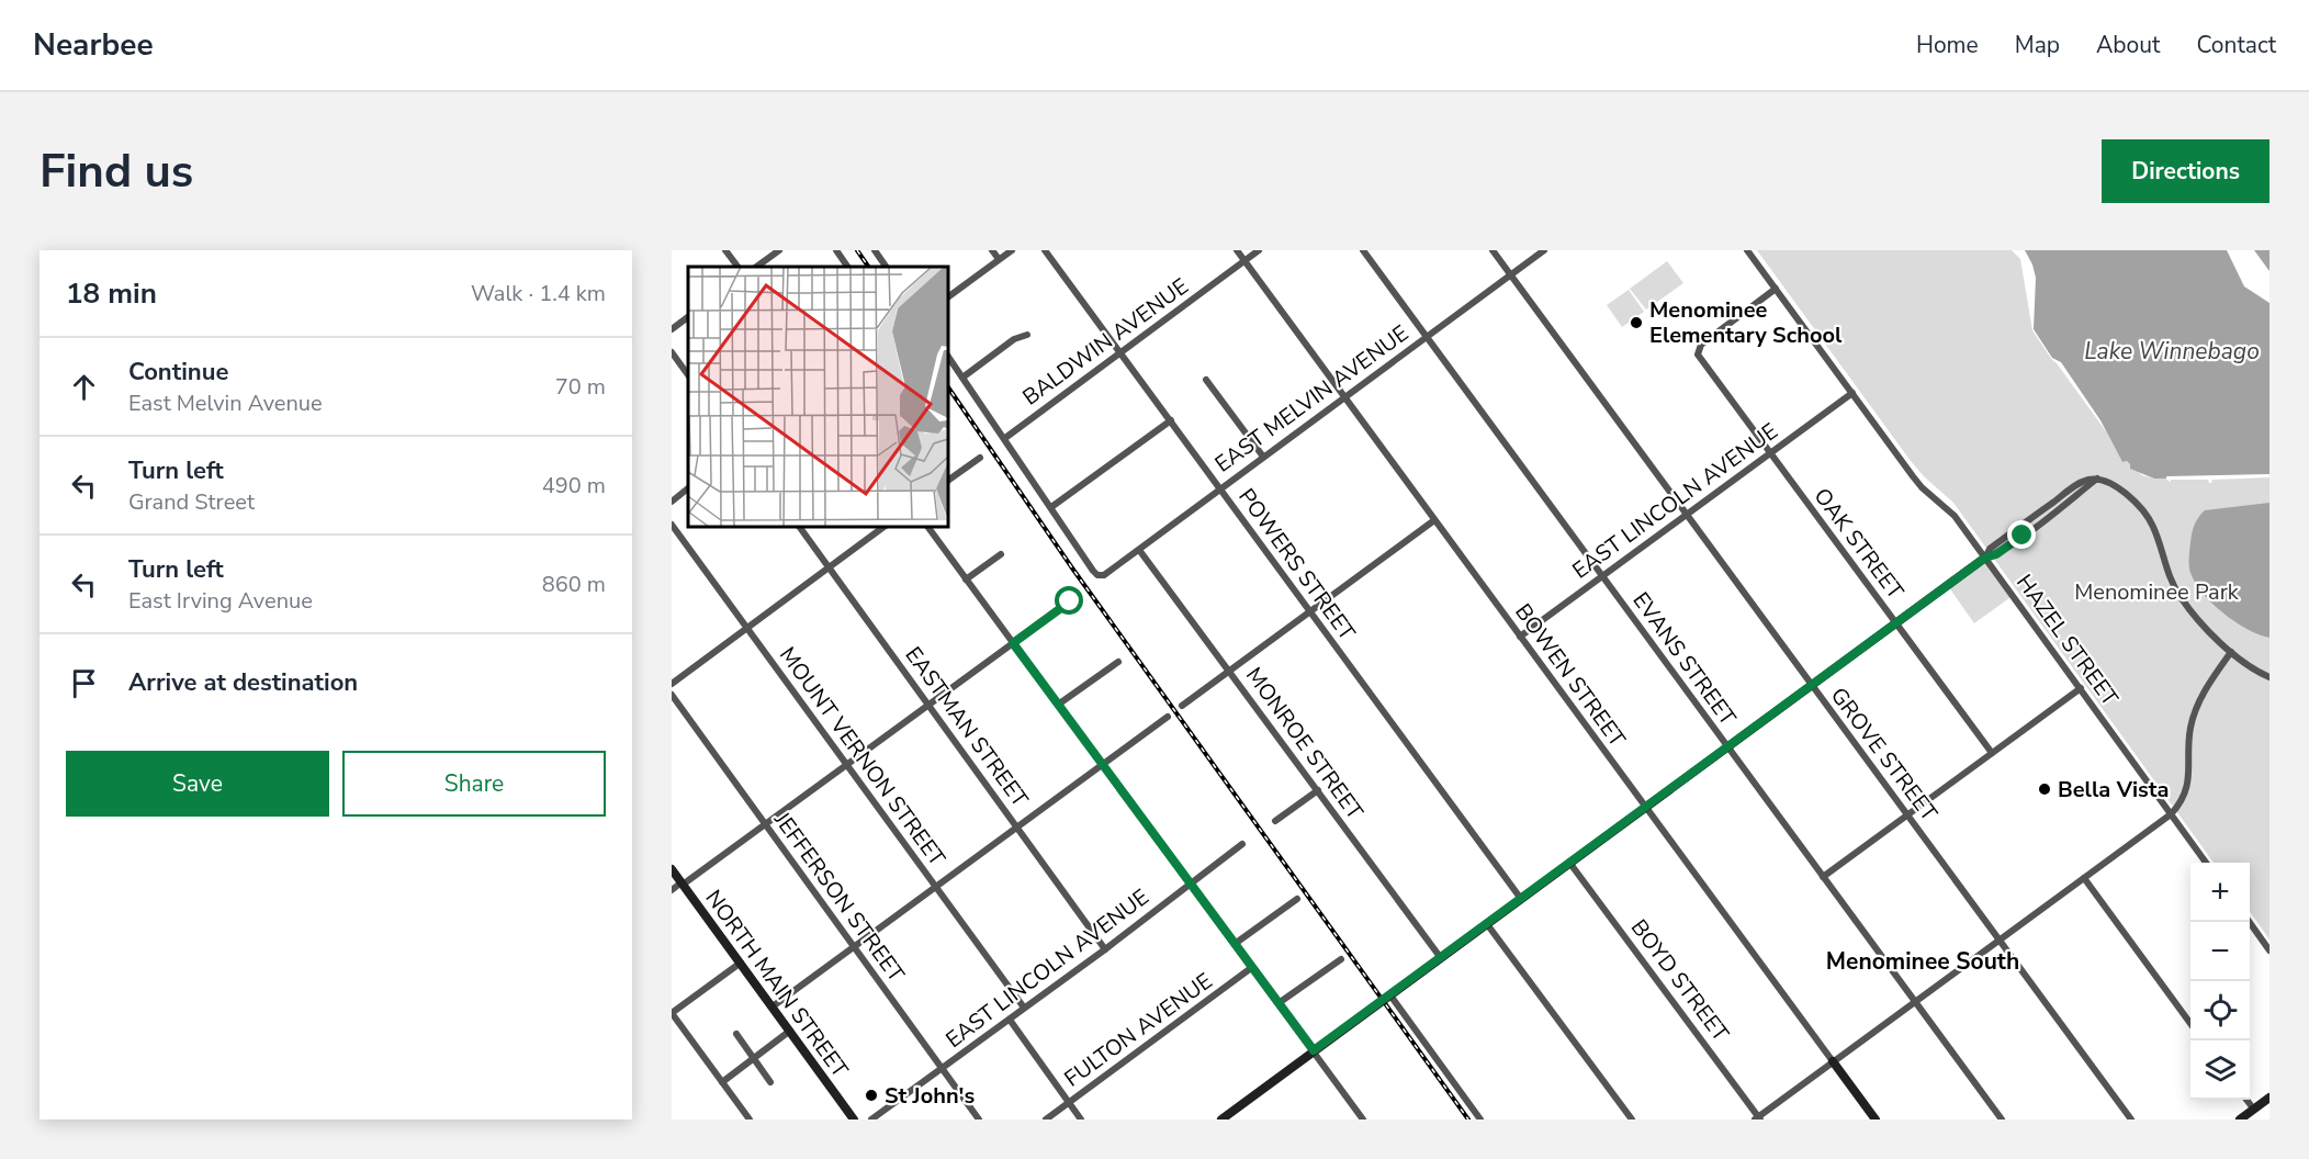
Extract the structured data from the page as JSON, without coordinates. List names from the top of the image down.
{
  "streets": {
    "street": [
      "BALDWIN AVENUE",
      "EAST MELVIN AVENUE",
      "EAST LINCOLN AVENUE",
      "OAK STREET",
      "POWERS STREET",
      "HAZEL STREET",
      "EVANS STREET",
      "BOWEN STREET",
      "EASTMAN STREET",
      "MONROE STREET",
      "GROVE STREET",
      "MOUNT VERNON STREET",
      "JEFFERSON STREET",
      "BOYD STREET",
      "NORTH MAIN STREET",
      "FULTON AVENUE"
    ]
  },
  "crossings": [
    ["BALDWIN AVENUE", "POWERS STREET"],
    ["BALDWIN AVENUE", "BOWEN STREET"],
    ["EAST MELVIN AVENUE", "POWERS STREET"],
    ["EAST MELVIN AVENUE", "EVANS STREET"],
    ["EAST MELVIN AVENUE", "BOWEN STREET"],
    ["EAST MELVIN AVENUE", "MONROE STREET"],
    ["EAST MELVIN AVENUE", "GROVE STREET"],
    ["EAST LINCOLN AVENUE", "OAK STREET"],
    ["EAST LINCOLN AVENUE", "HAZEL STREET"],
    ["EAST LINCOLN AVENUE", "EVANS STREET"],
    ["EAST LINCOLN AVENUE", "BOWEN STREET"],
    ["EAST LINCOLN AVENUE", "EASTMAN STREET"],
    ["EAST LINCOLN AVENUE", "GROVE STREET"],
    ["EAST LINCOLN AVENUE", "MOUNT VERNON STREET"],
    ["EAST LINCOLN AVENUE", "JEFFERSON STREET"],
    ["OAK STREET", "HAZEL STREET"]
  ],
  "districts": ["Menominee South"],
  "water": ["Lake Winnebago"],
  "parks": ["Menominee Park"],
  "places": ["Menominee Elementary School", "Bella Vista", "St John's"],
  "page": {
    "header": "Nearbee",
    "nav": [
      "Home",
      "Map",
      "About",
      "Contact"
    ],
    "buttons": [
      "Directions",
      ["Save", "Share"]
    ],
    "title": "Find us",
    "heading": ["18 min", "Walk · 1.4 km"],
    "list": [
      ["Continue", "East Melvin Avenue", "70 m"],
      ["Turn left", "Grand Street", "490 m"],
      ["Turn left", "East Irving Avenue", "860 m"],
      "Arrive at destination"
    ],
    "map_buttons": ["+", "−"]
  }
}
